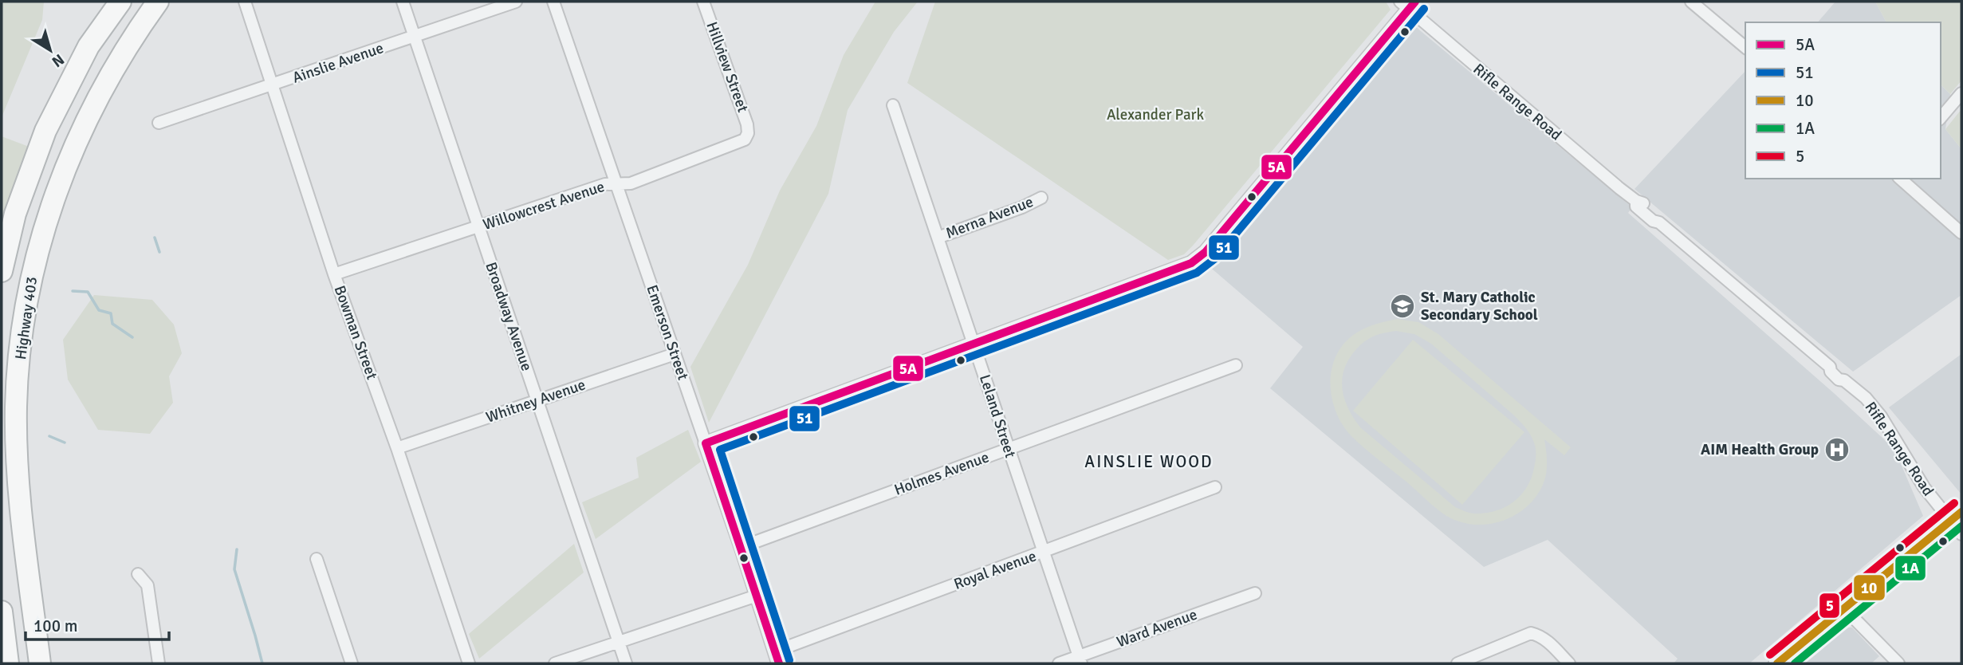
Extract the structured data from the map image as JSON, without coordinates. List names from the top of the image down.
{
  "streets": {
    "highway": ["Highway 403"],
    "street": [
      "Ainslie Avenue",
      "Hillview Street",
      "Rifle Range Road",
      "Willowcrest Avenue",
      "Merna Avenue",
      "Broadway Avenue",
      "Bowman Street",
      "Emerson Street",
      "Whitney Avenue",
      "Leland Street",
      "Holmes Avenue",
      "Royal Avenue",
      "Ward Avenue"
    ]
  },
  "crossings": [
    ["Ainslie Avenue", "Broadway Avenue"],
    ["Ainslie Avenue", "Bowman Street"],
    ["Hillview Street", "Willowcrest Avenue"],
    ["Willowcrest Avenue", "Broadway Avenue"],
    ["Willowcrest Avenue", "Bowman Street"],
    ["Willowcrest Avenue", "Emerson Street"],
    ["Merna Avenue", "Leland Street"],
    ["Broadway Avenue", "Whitney Avenue"],
    ["Bowman Street", "Whitney Avenue"],
    ["Emerson Street", "Whitney Avenue"],
    ["Emerson Street", "Holmes Avenue"],
    ["Emerson Street", "Royal Avenue"],
    ["Leland Street", "Holmes Avenue"],
    ["Leland Street", "Royal Avenue"],
    ["Leland Street", "Ward Avenue"]
  ],
  "districts": ["AINSLIE WOOD"],
  "parks": ["Alexander Park"],
  "places": {
    "school or university": ["St. Mary Catholic Secondary School"],
    "hospital": ["AIM Health Group"]
  },
  "lines": [
    "transit line 5A",
    "transit line 51",
    "transit line 5",
    "transit line 10",
    "transit line 1A"
  ],
  "legend": [
    "5A",
    "51",
    "10",
    "1A",
    "5"
  ],
  "scale_bar": "100 m",
  "north": "bottom right"
}
